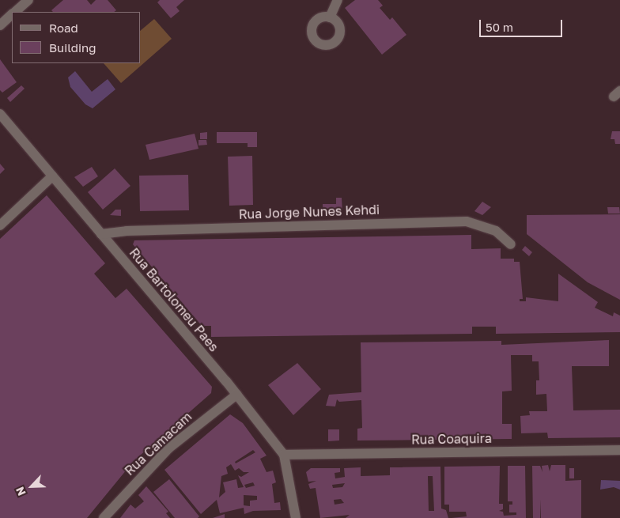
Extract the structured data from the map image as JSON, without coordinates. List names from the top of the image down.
{
  "streets": {
    "street": [
      "Rua Jorge Nunes Kehdi",
      "Rua Bartolomeu Paes",
      "Rua Coaquira",
      "Rua Camacam"
    ]
  },
  "crossings": [
    ["Rua Jorge Nunes Kehdi", "Rua Bartolomeu Paes"],
    ["Rua Bartolomeu Paes", "Rua Coaquira"],
    ["Rua Bartolomeu Paes", "Rua Camacam"]
  ],
  "legend": ["Road", "Building"],
  "scale_bar": "50 m",
  "north": "bottom left"
}
